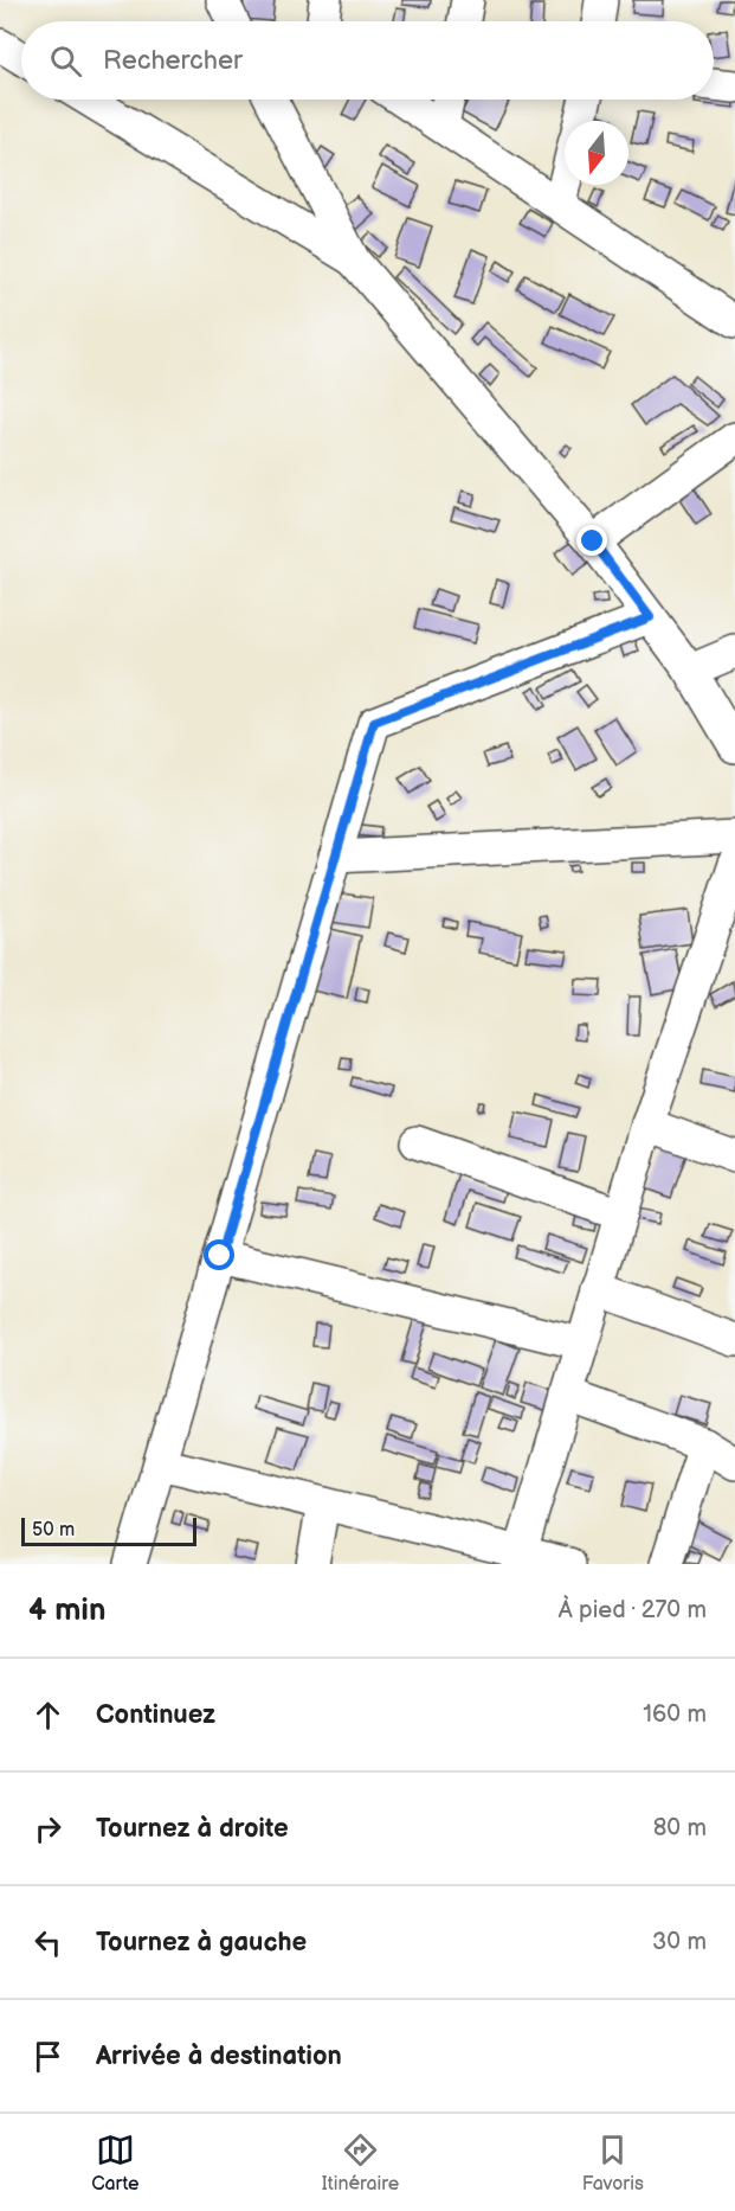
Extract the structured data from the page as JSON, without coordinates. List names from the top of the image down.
{
  "scale_bar": "50 m",
  "north": "bottom",
  "page": {
    "search": "Rechercher",
    "scale": "50 m",
    "heading": ["4 min", "À pied · 270 m"],
    "list": [
      ["Continuez", "160 m"],
      ["Tournez à droite", "80 m"],
      ["Tournez à gauche", "30 m"],
      "Arrivée à destination"
    ],
    "nav": ["Carte", "Itinéraire", "Favoris"]
  }
}
